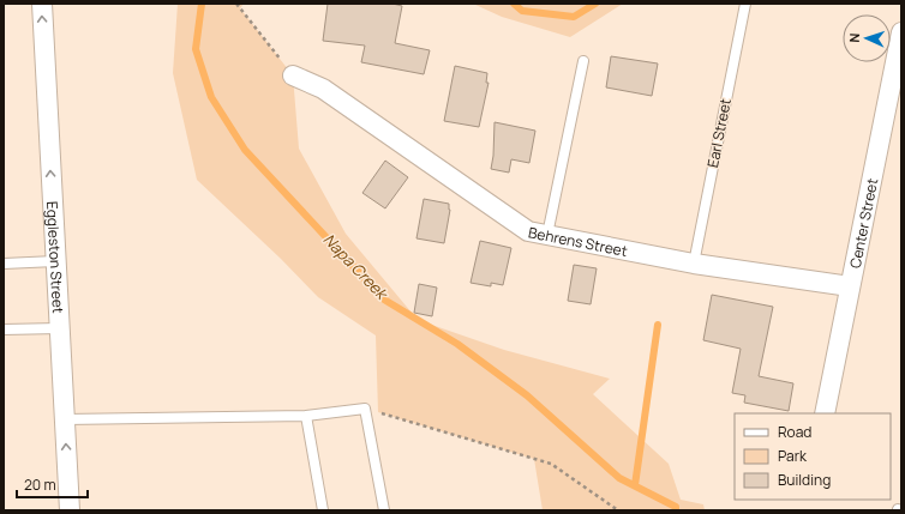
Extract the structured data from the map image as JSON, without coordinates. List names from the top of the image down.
{
  "streets": {
    "street": ["Center Street", "Behrens Street", "Eggleston Street"],
    "lane": ["Earl Street"]
  },
  "crossings": [
    ["Earl Street", "Behrens Street"],
    ["Center Street", "Behrens Street"]
  ],
  "one_way": ["Eggleston Street"],
  "water": ["Napa Creek"],
  "legend": ["Road", "Park", "Building"],
  "scale_bar": "20 m",
  "north": "left"
}
